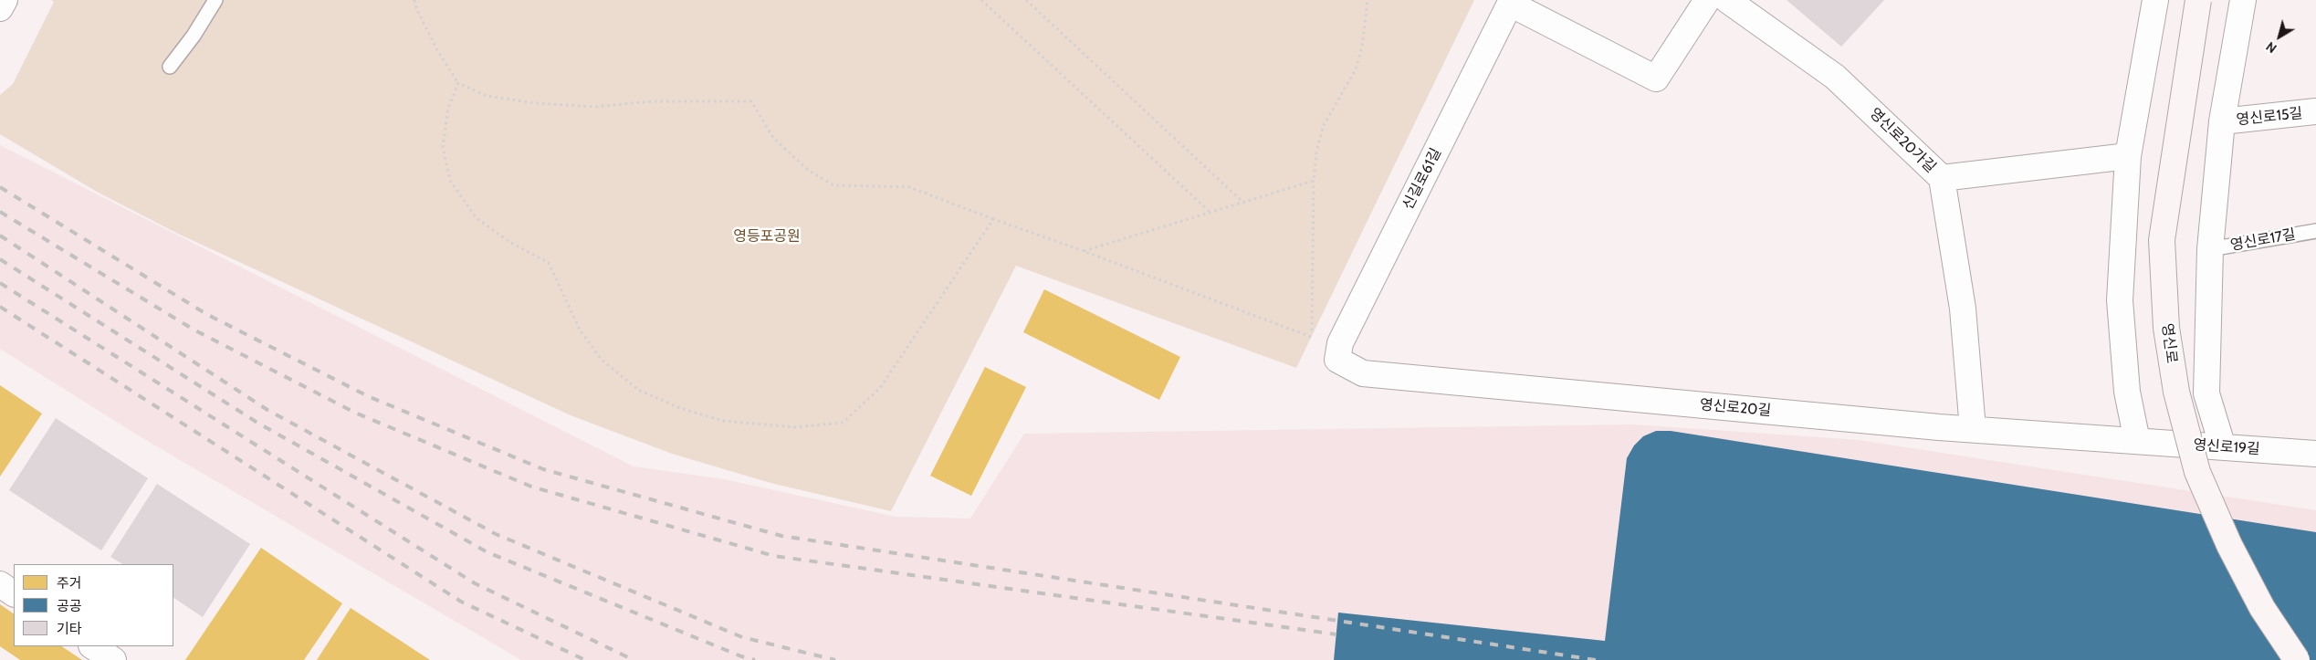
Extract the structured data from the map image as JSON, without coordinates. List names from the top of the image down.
{
  "streets": {
    "main road": ["영신로"],
    "street": [
      "영신로15길",
      "영신로20가길",
      "신길로61길",
      "영신로20길",
      "영신로19길"
    ],
    "lane": ["영신로17길"]
  },
  "crossings": [
    ["영신로20가길", "영신로20길"],
    ["신길로61길", "영신로20길"],
    ["영신로20길", "영신로19길"]
  ],
  "parks": ["영등포공원"],
  "legend": ["주거", "공공", "기타"],
  "north": "bottom left"
}
